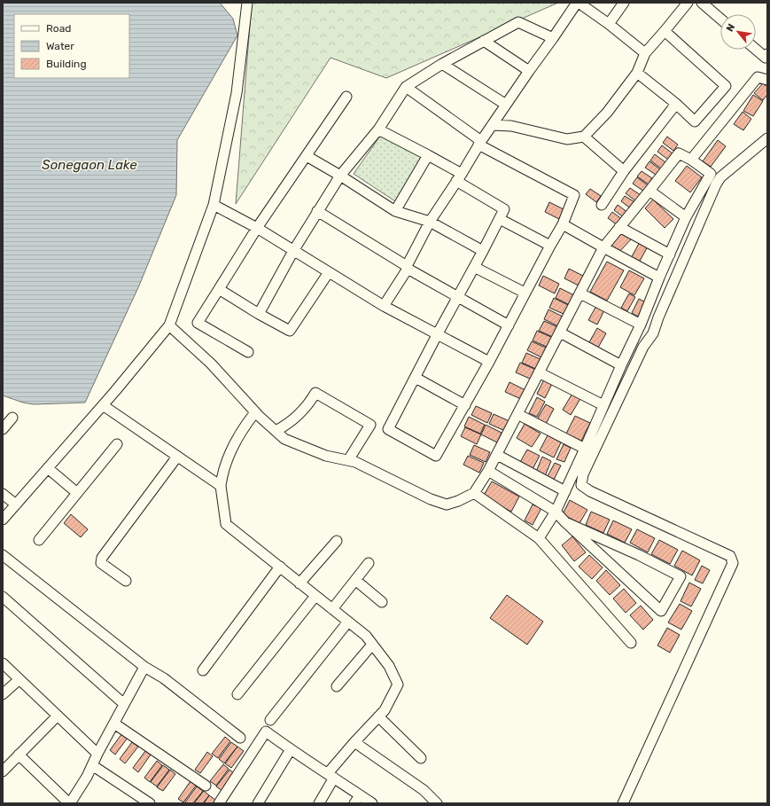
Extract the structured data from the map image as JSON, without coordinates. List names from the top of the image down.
{
  "water": ["Sonegaon Lake"],
  "legend": ["Road", "Water", "Building"],
  "north": "top left"
}
